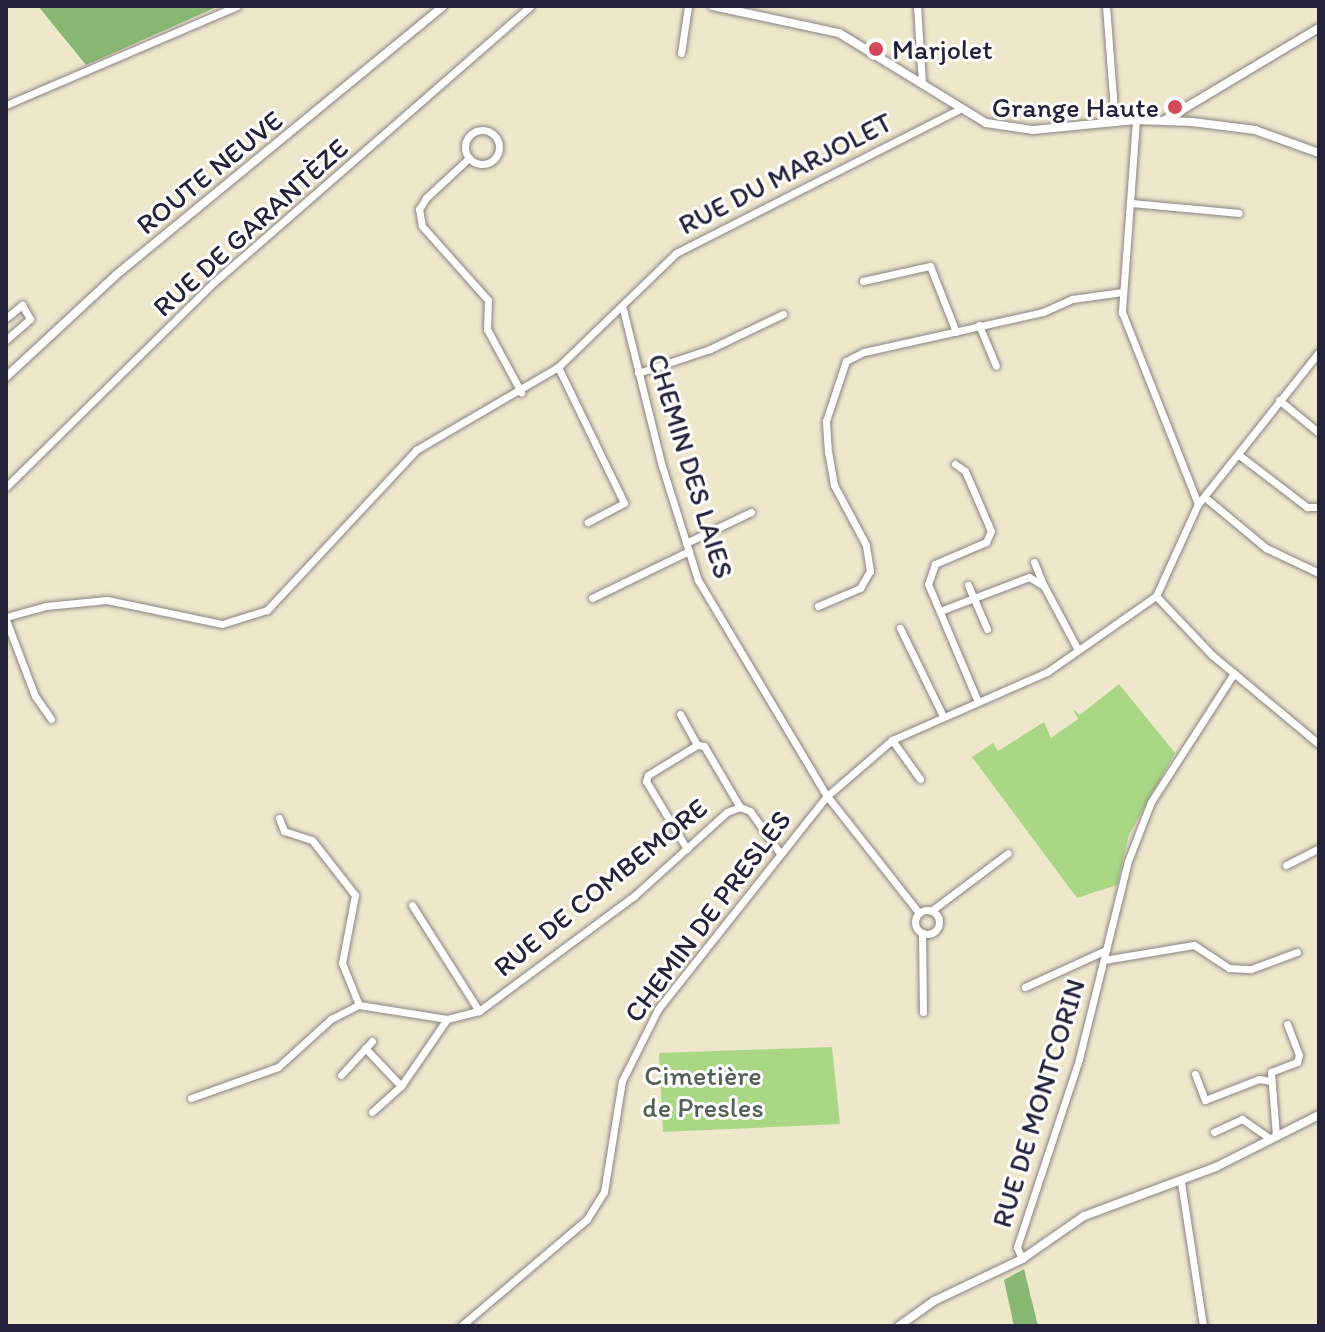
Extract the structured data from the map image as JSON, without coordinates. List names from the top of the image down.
{
  "streets": {
    "street": [
      "ROUTE NEUVE",
      "RUE DU MARJOLET",
      "RUE DE GARANTÈZE",
      "CHEMIN DES LAIES",
      "RUE DE COMBEMORE",
      "CHEMIN DE PRESLES",
      "RUE DE MONTCORIN"
    ]
  },
  "crossings": [
    ["RUE DU MARJOLET", "CHEMIN DES LAIES"],
    ["CHEMIN DES LAIES", "CHEMIN DE PRESLES"],
    ["RUE DE COMBEMORE", "CHEMIN DE PRESLES"]
  ],
  "parks": ["Cimetière de Presles"],
  "places": ["Marjolet", "Grange Haute"]
}
